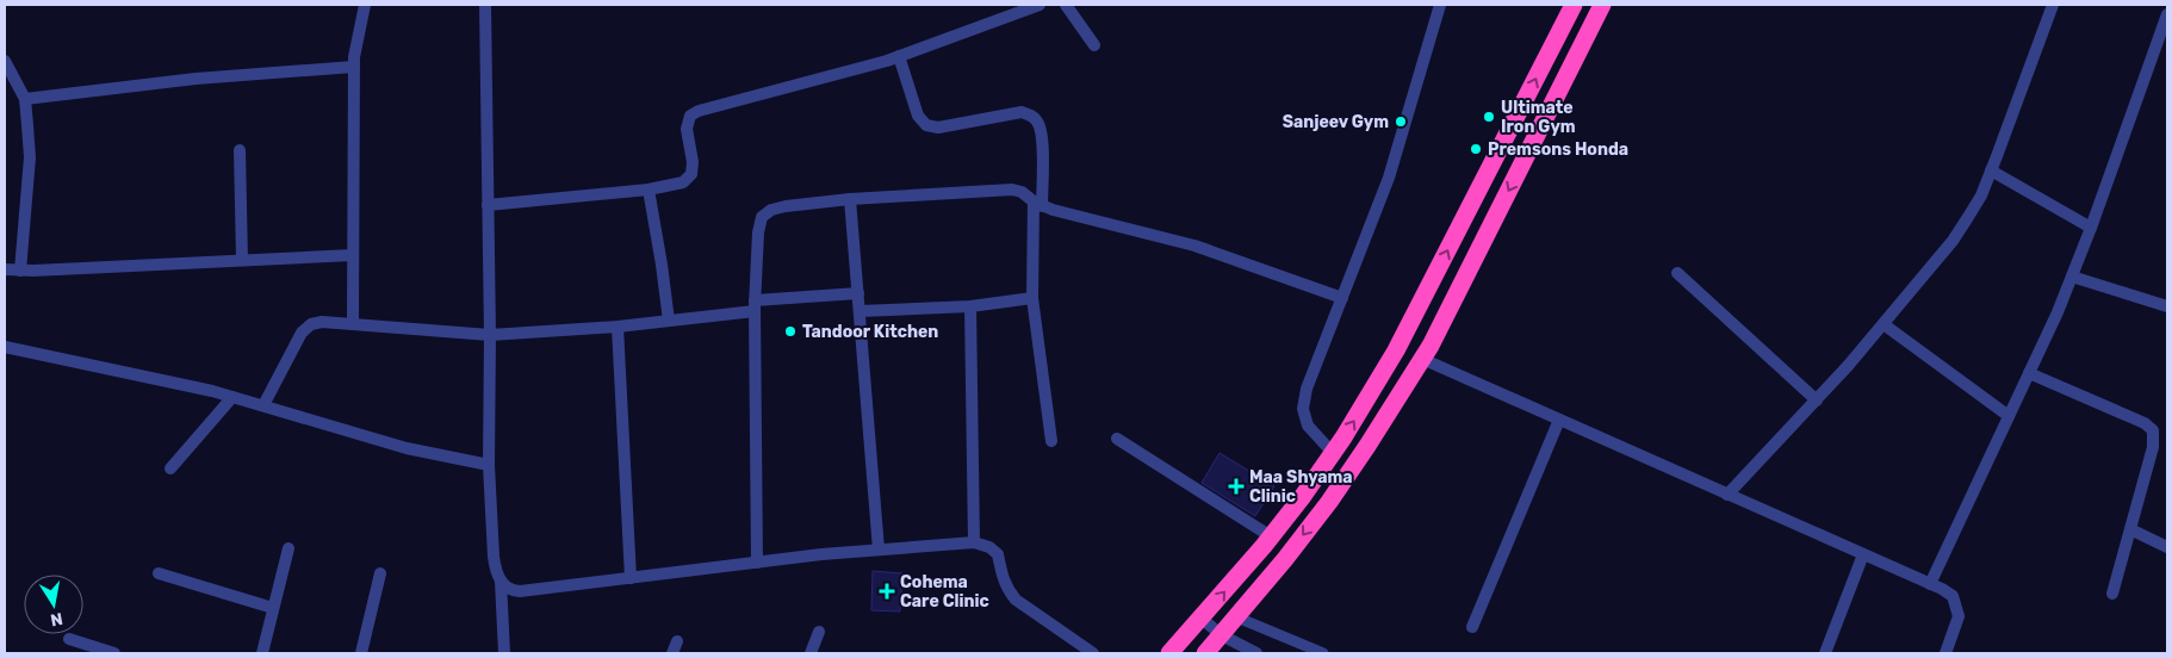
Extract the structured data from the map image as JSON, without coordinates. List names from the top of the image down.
{
  "places": {
    "other": [
      "Ultimate Iron Gym",
      "Sanjeev Gym",
      "Premsons Honda",
      "Tandoor Kitchen"
    ],
    "health": ["Maa Shyama Clinic", "Cohema Care Clinic"]
  },
  "north": "bottom"
}
